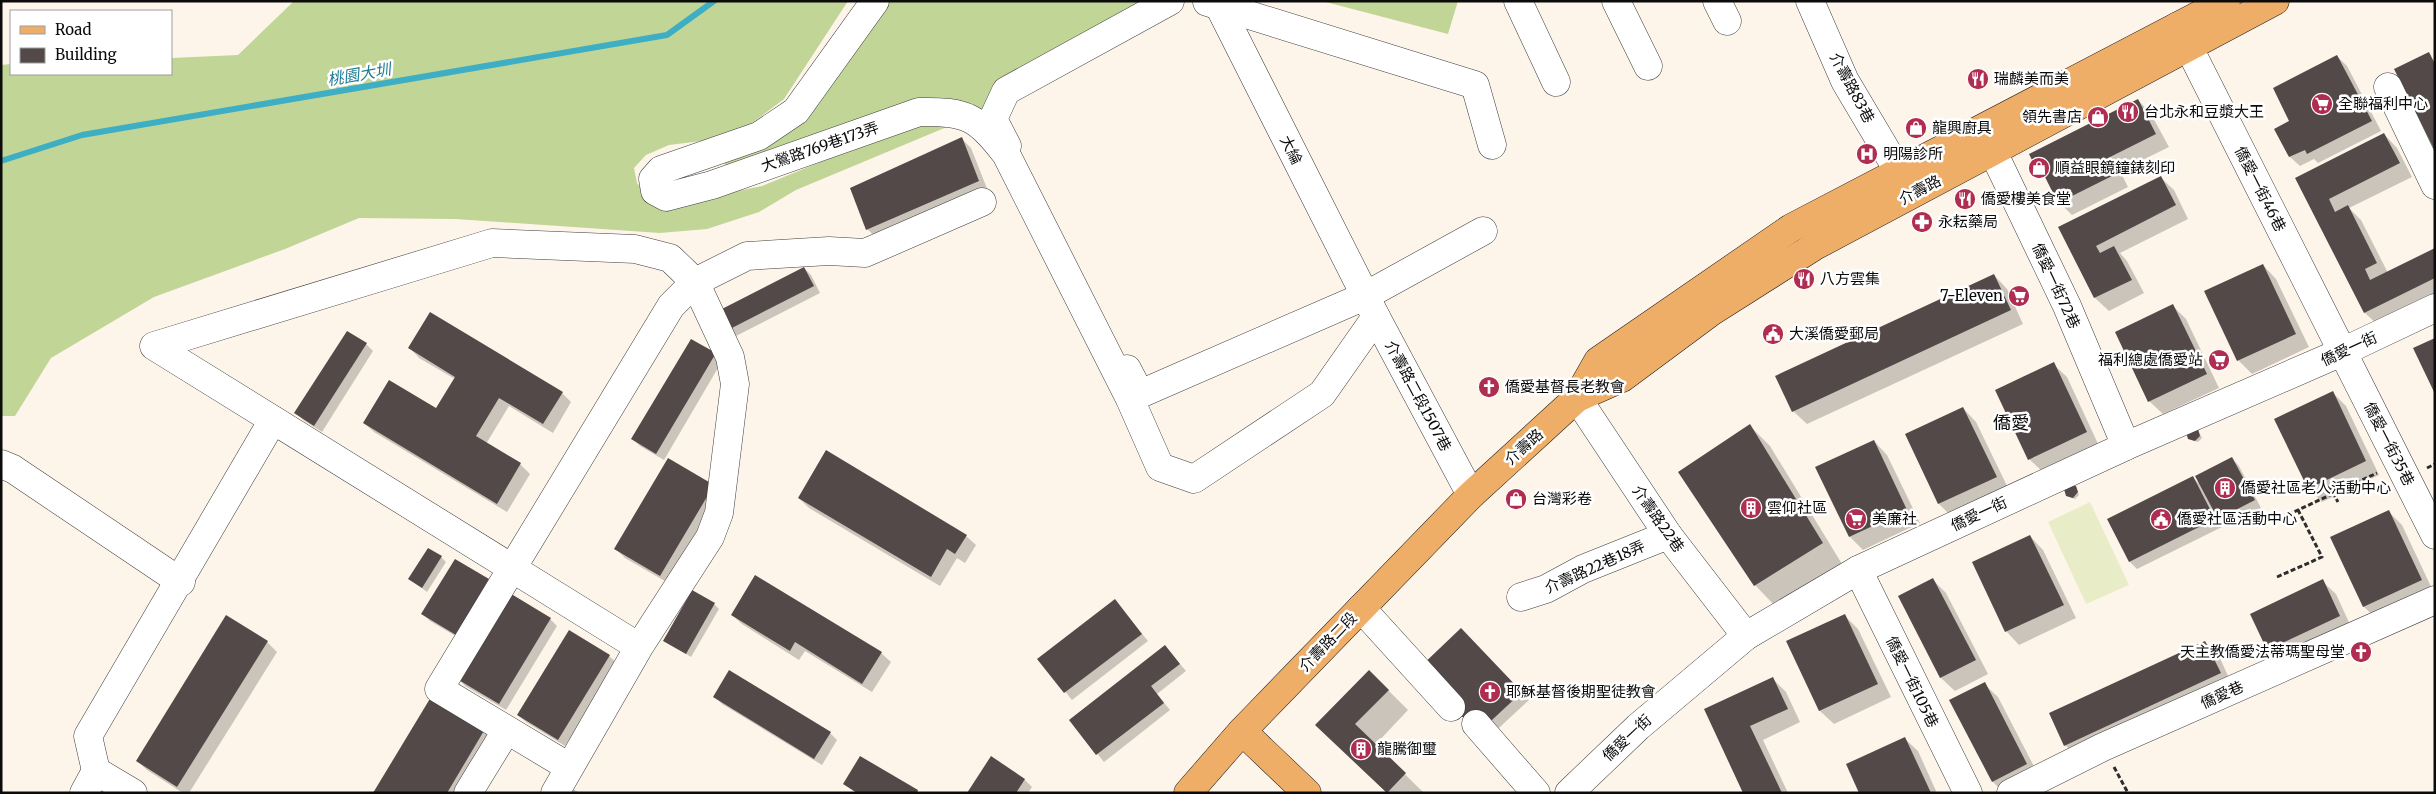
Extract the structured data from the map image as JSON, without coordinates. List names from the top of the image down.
{
  "streets": {
    "main road": ["介壽路", "介壽路二段"],
    "street": [
      "介壽路83巷",
      "大鶯路769巷173弄",
      "大綸",
      "僑愛一街46巷",
      "僑愛一街72巷",
      "僑愛一街",
      "介壽路二段1507巷",
      "僑愛一街35巷",
      "介壽路22巷",
      "介壽路22巷18弄",
      "僑愛一街105巷",
      "僑愛巷"
    ]
  },
  "crossings": [
    ["介壽路83巷", "介壽路"],
    ["大鶯路769巷173弄", "大綸"],
    ["大鶯路769巷173弄", "介壽路二段1507巷"],
    ["大綸", "介壽路二段1507巷"],
    ["僑愛一街46巷", "介壽路"],
    ["僑愛一街46巷", "僑愛一街"],
    ["僑愛一街46巷", "僑愛一街35巷"],
    ["介壽路", "僑愛一街72巷"],
    ["介壽路", "介壽路二段1507巷"],
    ["介壽路", "介壽路22巷"],
    ["介壽路", "介壽路二段"],
    ["僑愛一街72巷", "僑愛一街"],
    ["僑愛一街", "僑愛一街35巷"],
    ["僑愛一街", "介壽路22巷"],
    ["僑愛一街", "僑愛一街105巷"],
    ["介壽路二段1507巷", "介壽路二段"],
    ["介壽路22巷", "介壽路22巷18弄"]
  ],
  "districts": ["僑愛"],
  "water": ["桃園大圳"],
  "places": {
    "restaurant": [
      "瑞麟美而美",
      "台北永和豆漿大王",
      "僑愛樓美食堂",
      "八方雲集"
    ],
    "supermarket": [
      "全聯福利中心",
      "7-Eleven",
      "福利總處僑愛站",
      "美廉社"
    ],
    "shop": [
      "領先書店",
      "龍興廚具",
      "順益眼鏡鐘錶刻印",
      "台灣彩卷"
    ],
    "hospital": ["明陽診所"],
    "pharmacy": ["永耘藥局"],
    "public building": ["大溪僑愛郵局", "僑愛社區活動中心"],
    "church": ["僑愛基督長老教會", "天主教僑愛法蒂瑪聖母堂", "耶穌基督後期聖徒教會"],
    "building": ["僑愛社區老人活動中心", "雲仰社區", "龍騰御璽"]
  },
  "legend": ["Road", "Building"]
}
